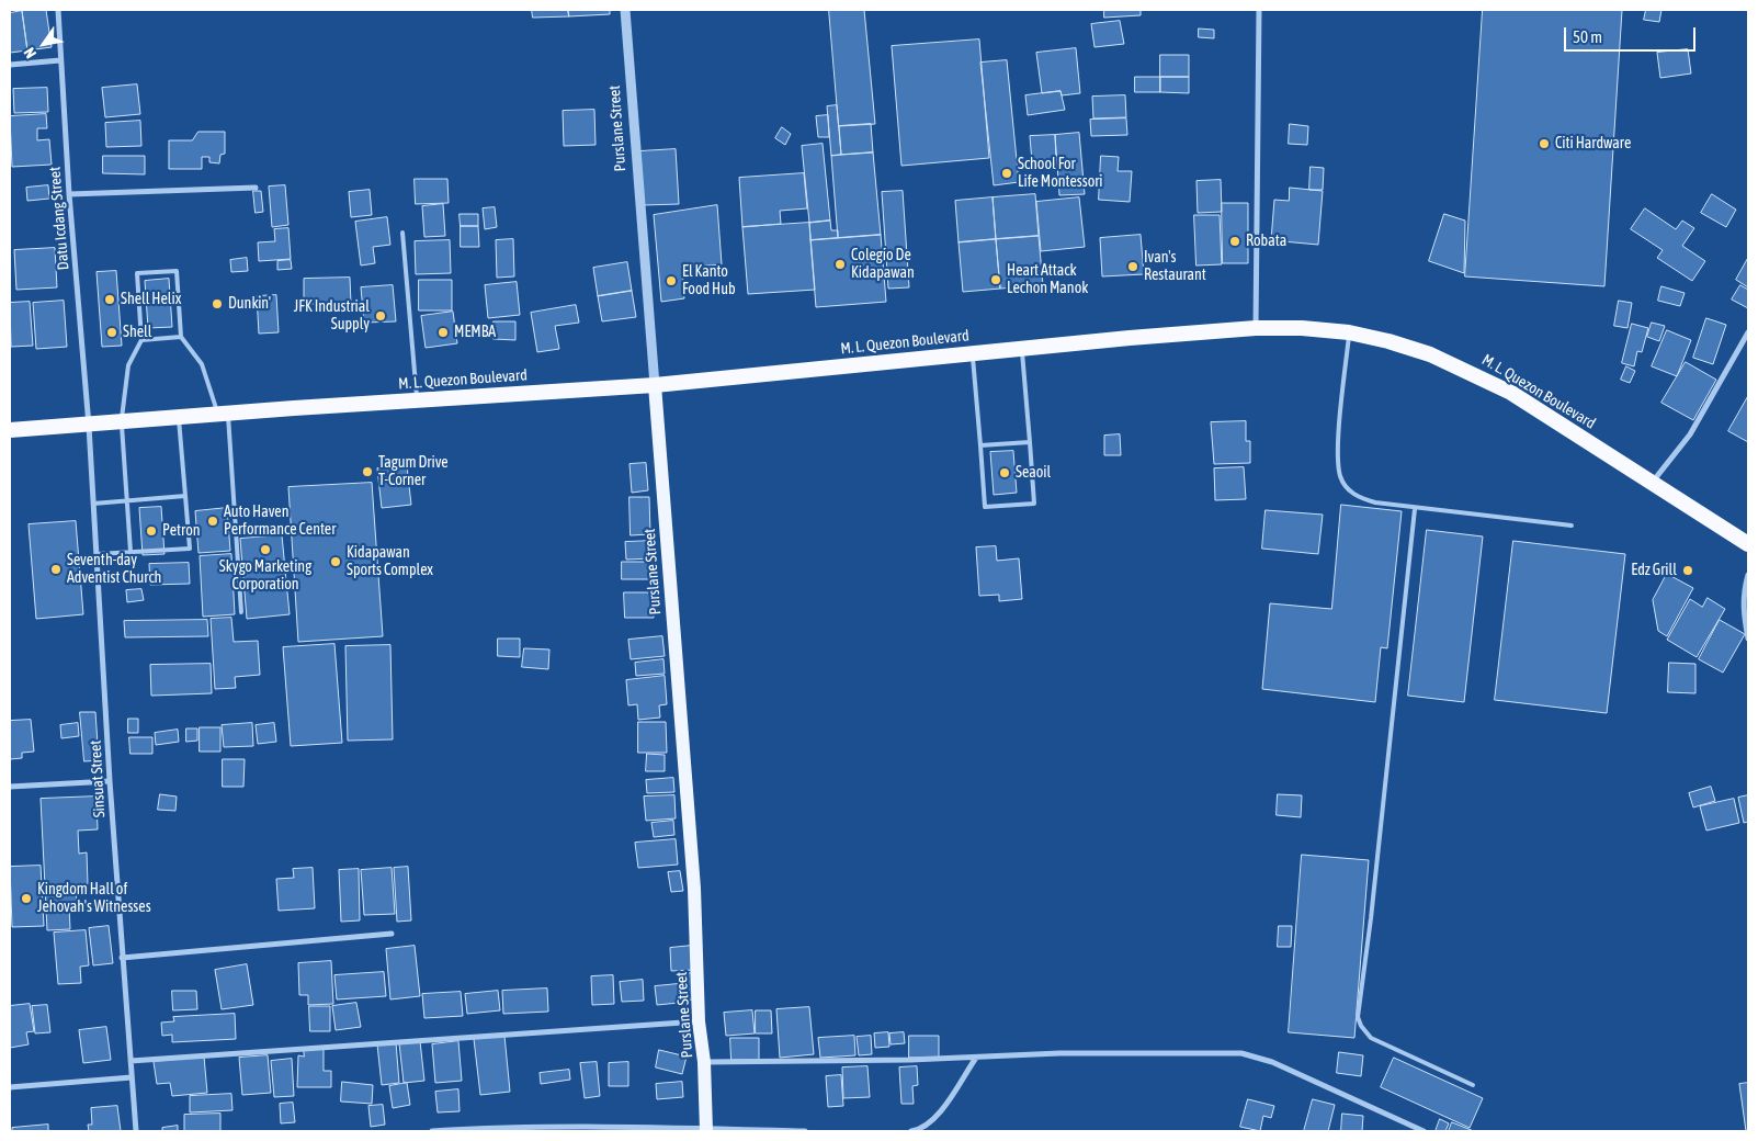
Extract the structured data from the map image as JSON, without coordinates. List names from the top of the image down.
{
  "streets": {
    "highway": ["M. L. Quezon Boulevard"],
    "main road": ["Purslane Street"],
    "street": ["Datu Icdang Street", "Sinsuat Street"]
  },
  "crossings": [
    ["Purslane Street", "M. L. Quezon Boulevard"],
    ["Datu Icdang Street", "M. L. Quezon Boulevard"],
    ["Datu Icdang Street", "Sinsuat Street"],
    ["M. L. Quezon Boulevard", "Sinsuat Street"]
  ],
  "places": [
    "Citi Hardware",
    "School For Life Montessori",
    "Robata",
    "Colegio De Kidapawan",
    "Ivan's Restaurant",
    "Heart Attack Lechon Manok",
    "El Kanto Food Hub",
    "Shell Helix",
    "Dunkin'",
    "JFK Industrial Supply",
    "Shell",
    "MEMBA",
    "Tagum Drive T-Corner",
    "Seaoil",
    "Auto Haven Performance Center",
    "Petron",
    "Skygo Marketing Corporation",
    "Kidapawan Sports Complex",
    "Seventh-day Adventist Church",
    "Edz Grill",
    "Kingdom Hall of Jehovah's Witnesses"
  ],
  "scale_bar": "50 m",
  "north": "bottom left"
}
